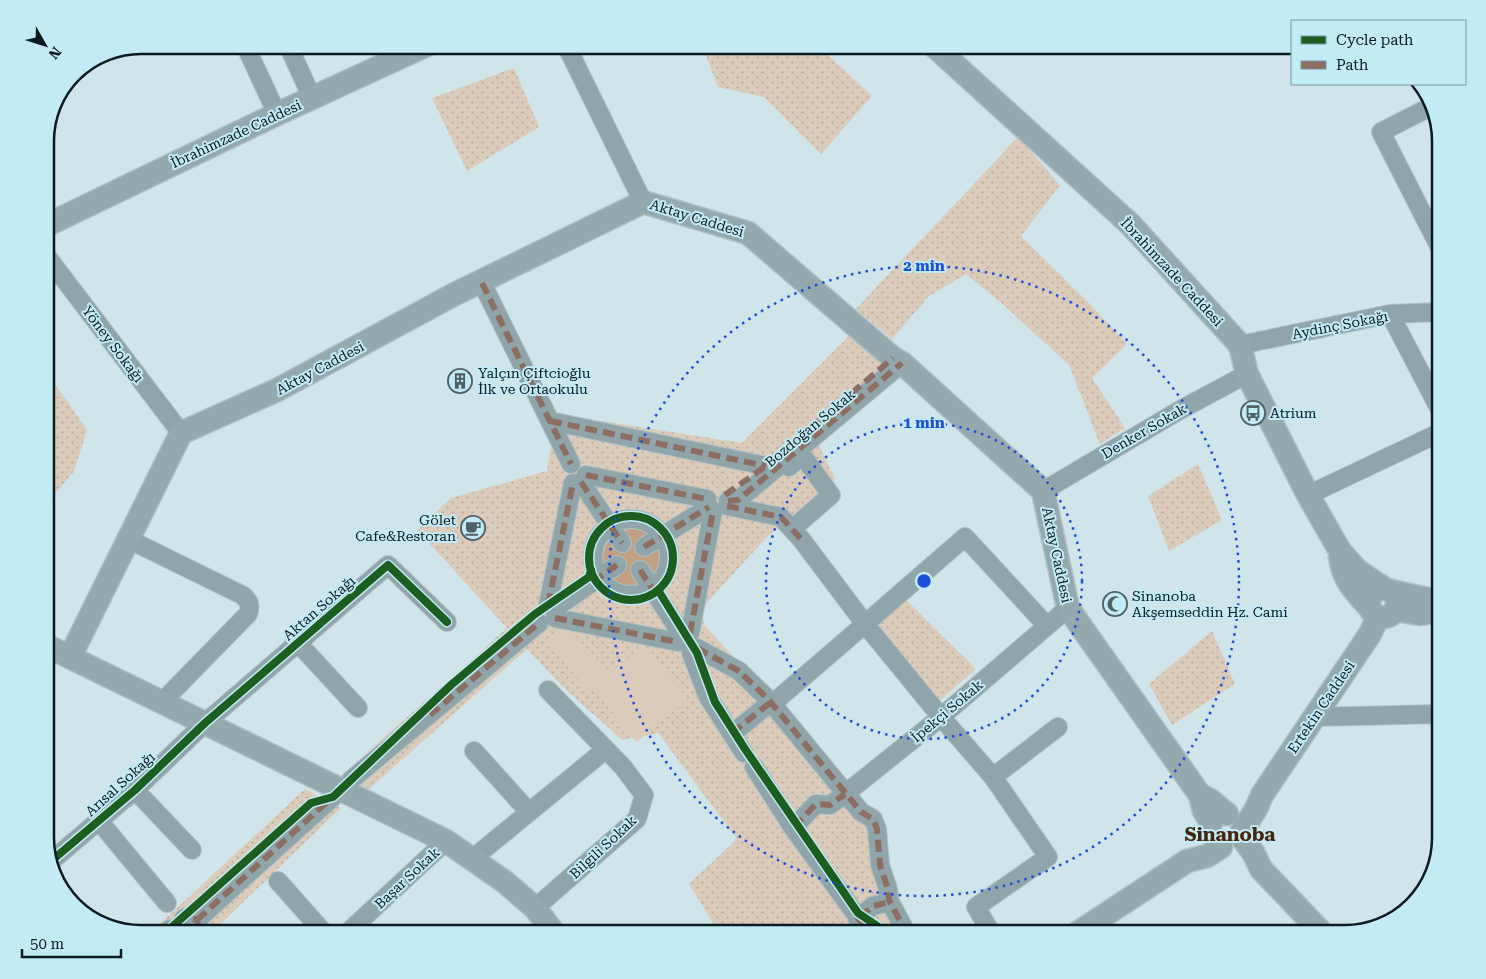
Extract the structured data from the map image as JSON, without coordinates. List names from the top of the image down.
{
  "streets": {
    "main road": ["İbrahimzade Caddesi", "Aktay Caddesi", "Ertekin Caddesi"],
    "street": [
      "Aydinç Sokağı",
      "Yöney Sokağı",
      "Bozdoğan Sokak",
      "Denker Sokak",
      "Aktan Sokağı",
      "İpekçi Sokak",
      "Arısal Sokağı",
      "Bilgili Sokak",
      "Başar Sokak"
    ]
  },
  "crossings": [
    ["İbrahimzade Caddesi", "Aydinç Sokağı"],
    ["İbrahimzade Caddesi", "Denker Sokak"],
    ["İbrahimzade Caddesi", "Ertekin Caddesi"],
    ["Aktay Caddesi", "Yöney Sokağı"],
    ["Aktay Caddesi", "Bozdoğan Sokak"],
    ["Aktay Caddesi", "Denker Sokak"],
    ["Aktay Caddesi", "Ertekin Caddesi"],
    ["Aktay Caddesi", "İpekçi Sokak"],
    ["Aktan Sokağı", "Arısal Sokağı"]
  ],
  "districts": ["Sinanoba"],
  "places": {
    "building": ["Yalçın Çiftcioğlu İlk ve Ortaokulu"],
    "bus stop": ["Atrium"],
    "cafe": ["Gölet Cafe&Restoran"],
    "mosque": ["Sinanoba Akşemseddin Hz. Cami"]
  },
  "legend": ["Cycle path", "Path"],
  "scale_bar": "50 m",
  "north": "bottom right",
  "rings": ["2 min", "1 min"]
}
